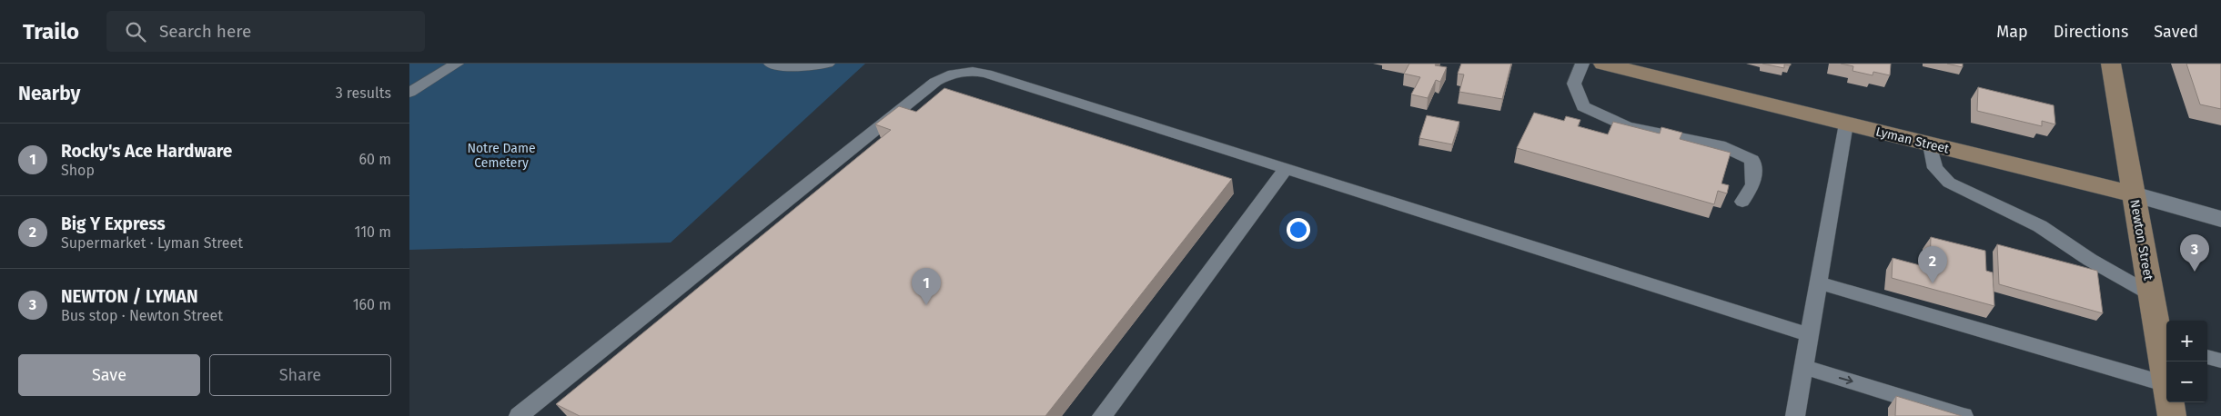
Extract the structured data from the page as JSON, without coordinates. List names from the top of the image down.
{
  "streets": {
    "main road": ["Lyman Street", "Newton Street"]
  },
  "crossings": [
    ["Lyman Street", "Newton Street"]
  ],
  "parks": ["Notre Dame Cemetery"],
  "page": {
    "header": "Trailo",
    "search": "Search here",
    "nav": ["Map", "Directions", "Saved"],
    "heading": ["Nearby", "3 results"],
    "list": [
      {
        "mark": "1",
        "name": "Rocky's Ace Hardware",
        "note": "Shop",
        "value": "60 m"
      },
      {
        "mark": "2",
        "name": "Big Y Express",
        "note": "Supermarket · Lyman Street",
        "value": "110 m"
      },
      {
        "mark": "3",
        "name": "NEWTON / LYMAN",
        "note": "Bus stop · Newton Street",
        "value": "160 m"
      }
    ],
    "pins": ["3", "2", "1"],
    "map_buttons": ["+", "−"],
    "buttons": ["Save", "Share"]
  }
}
